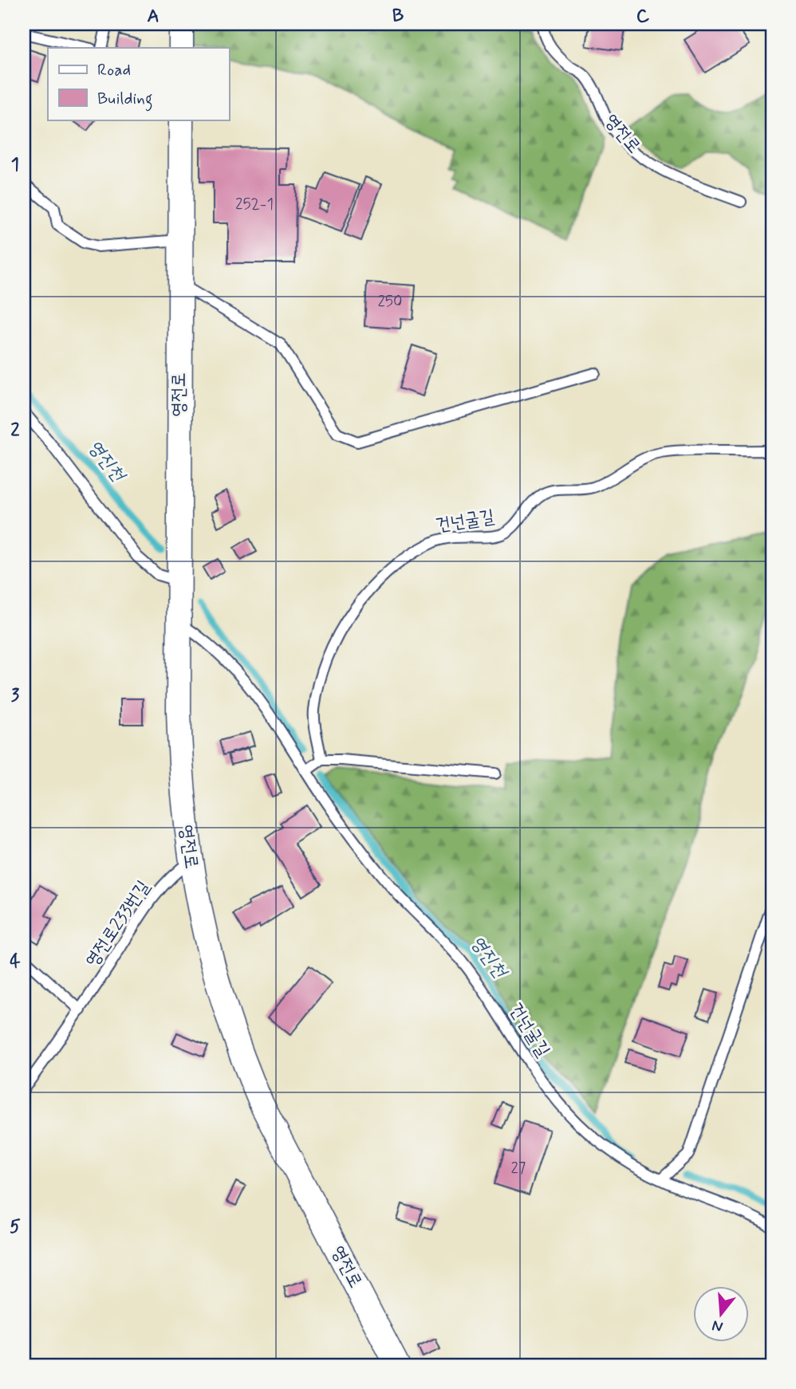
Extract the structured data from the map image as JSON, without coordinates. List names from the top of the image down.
{
  "streets": {
    "street": ["영전로"],
    "lane": ["건넌굴길", "영전로233번길"]
  },
  "crossings": [
    ["영전로", "건넌굴길"],
    ["영전로", "영전로233번길"]
  ],
  "water": ["영진천"],
  "house_numbers": ["252-1", "250", "27"],
  "legend": ["Road", "Building"],
  "north": "bottom",
  "grid": {
    "columns": ["A", "B", "C"],
    "rows": [
      "1",
      "2",
      "3",
      "4",
      "5"
    ]
  }
}
